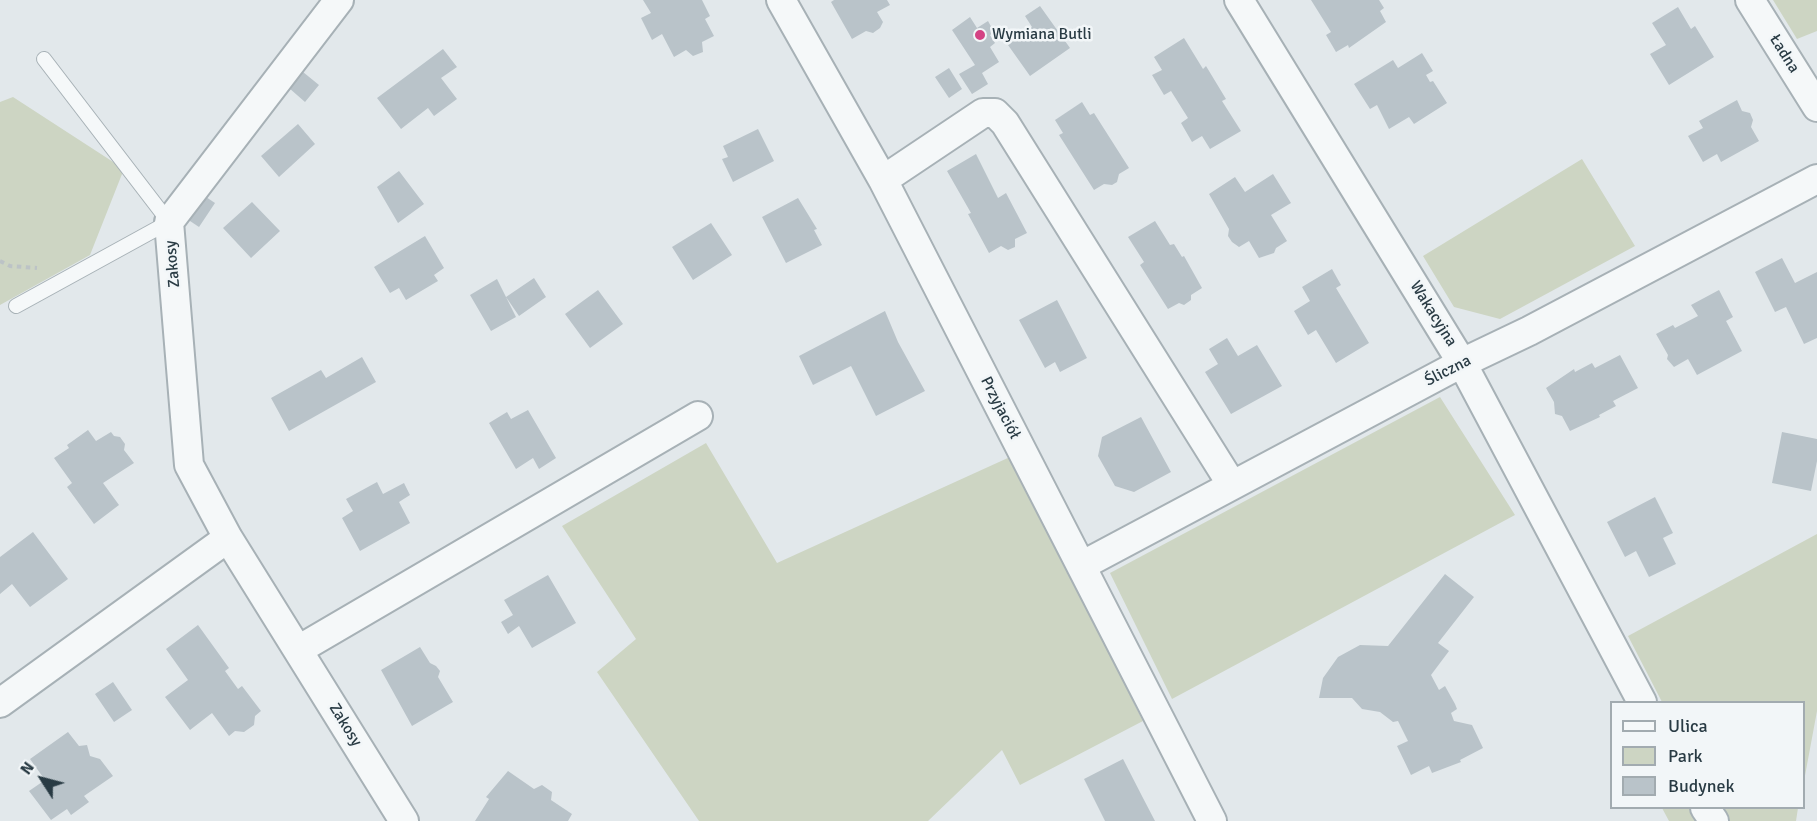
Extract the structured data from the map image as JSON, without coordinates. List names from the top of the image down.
{
  "streets": {
    "street": [
      "Ładna",
      "Zakosy",
      "Wakacyjna",
      "Śliczna",
      "Przyjaciół"
    ]
  },
  "crossings": [
    ["Wakacyjna", "Śliczna"],
    ["Śliczna", "Przyjaciół"]
  ],
  "places": ["Wymiana Butli"],
  "legend": ["Ulica", "Park", "Budynek"],
  "north": "top left"
}
